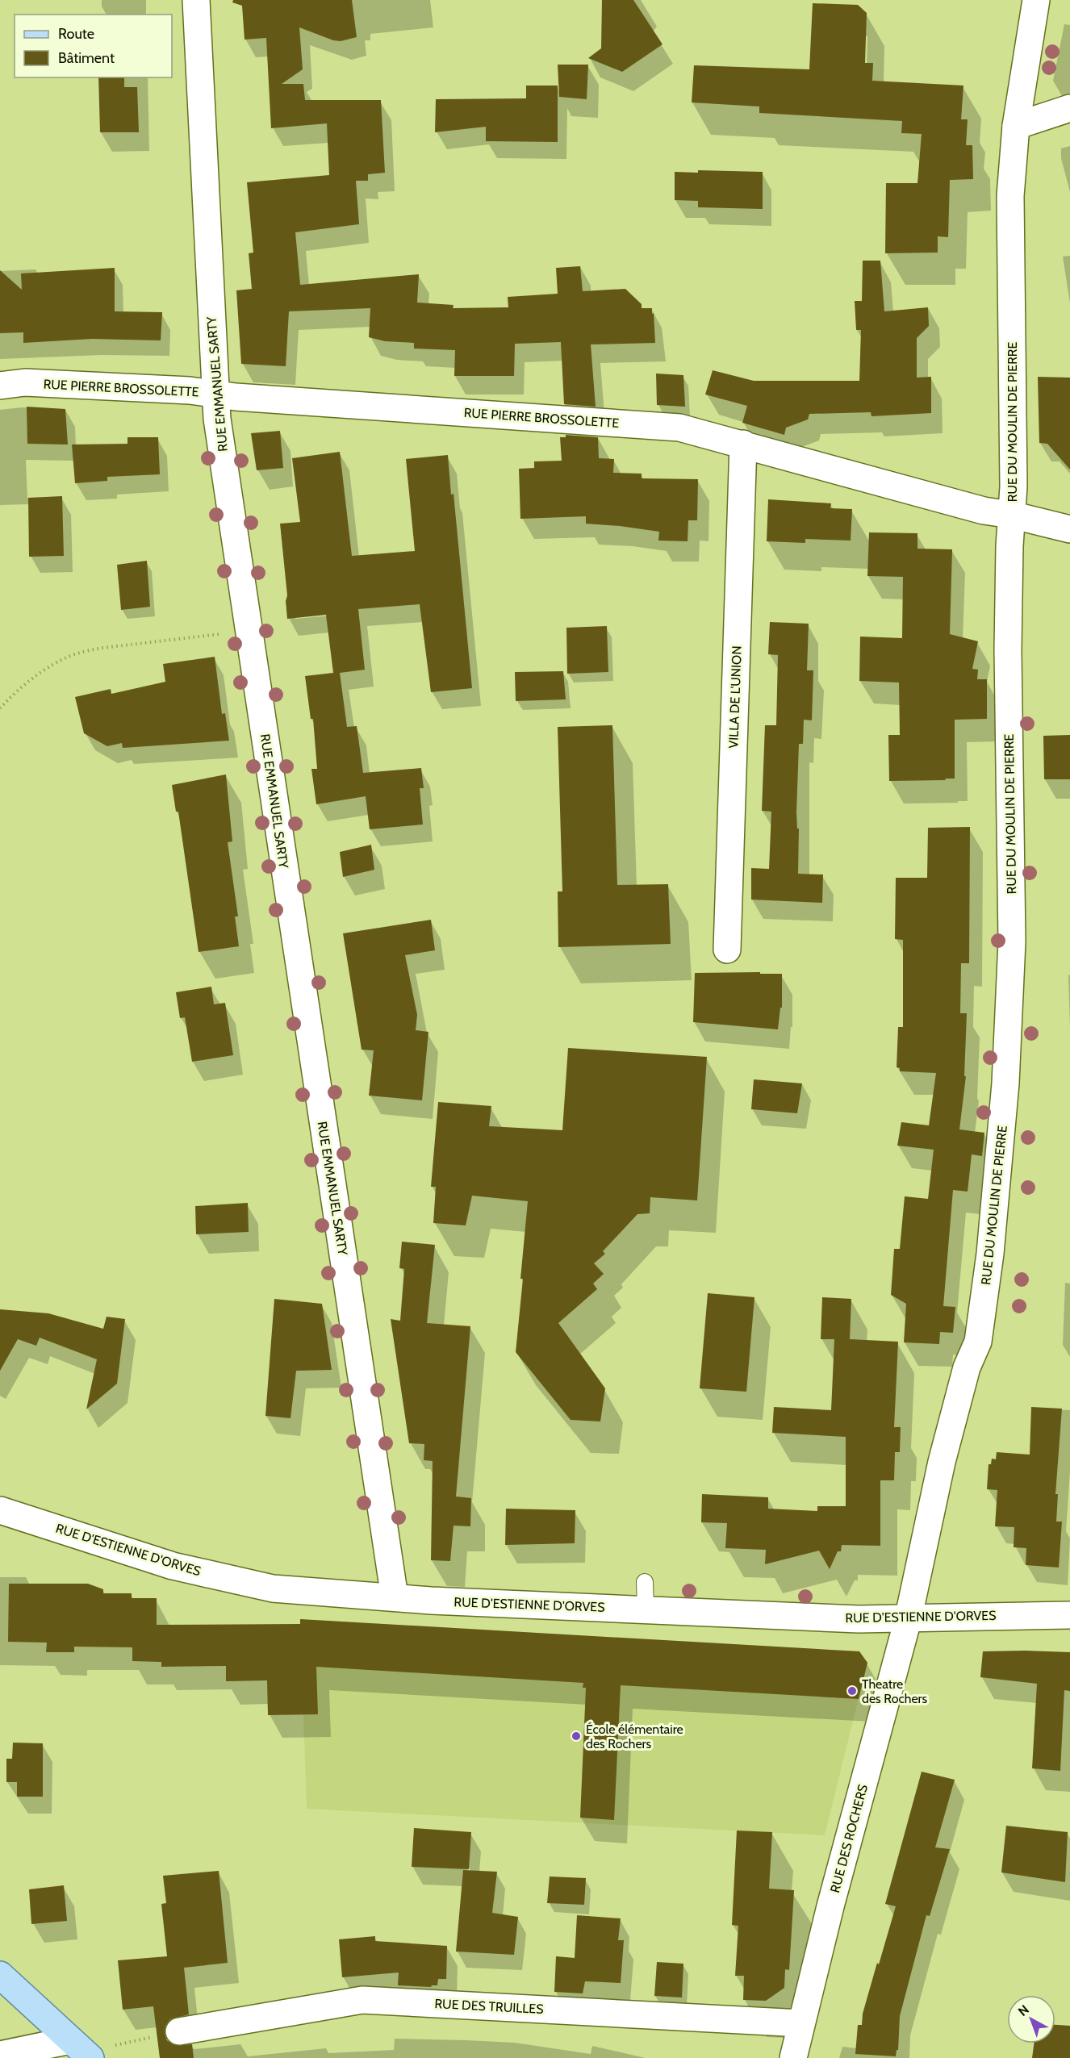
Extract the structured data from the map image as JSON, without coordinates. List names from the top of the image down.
{
  "streets": {
    "street": [
      "RUE EMMANUEL SARTY",
      "RUE PIERRE BROSSOLETTE",
      "RUE DU MOULIN DE PIERRE",
      "VILLA DE L'UNION",
      "RUE D'ESTIENNE D'ORVES",
      "RUE DES ROCHERS",
      "RUE DES TRUILLES"
    ]
  },
  "crossings": [
    ["RUE EMMANUEL SARTY", "RUE PIERRE BROSSOLETTE"],
    ["RUE EMMANUEL SARTY", "RUE D'ESTIENNE D'ORVES"],
    ["RUE PIERRE BROSSOLETTE", "RUE DU MOULIN DE PIERRE"],
    ["RUE PIERRE BROSSOLETTE", "VILLA DE L'UNION"],
    ["RUE DU MOULIN DE PIERRE", "RUE D'ESTIENNE D'ORVES"],
    ["RUE DU MOULIN DE PIERRE", "RUE DES ROCHERS"],
    ["RUE D'ESTIENNE D'ORVES", "RUE DES ROCHERS"],
    ["RUE DES ROCHERS", "RUE DES TRUILLES"]
  ],
  "places": ["Theatre des Rochers", "École élémentaire des Rochers"],
  "legend": ["Route", "Bâtiment"],
  "north": "top left"
}
